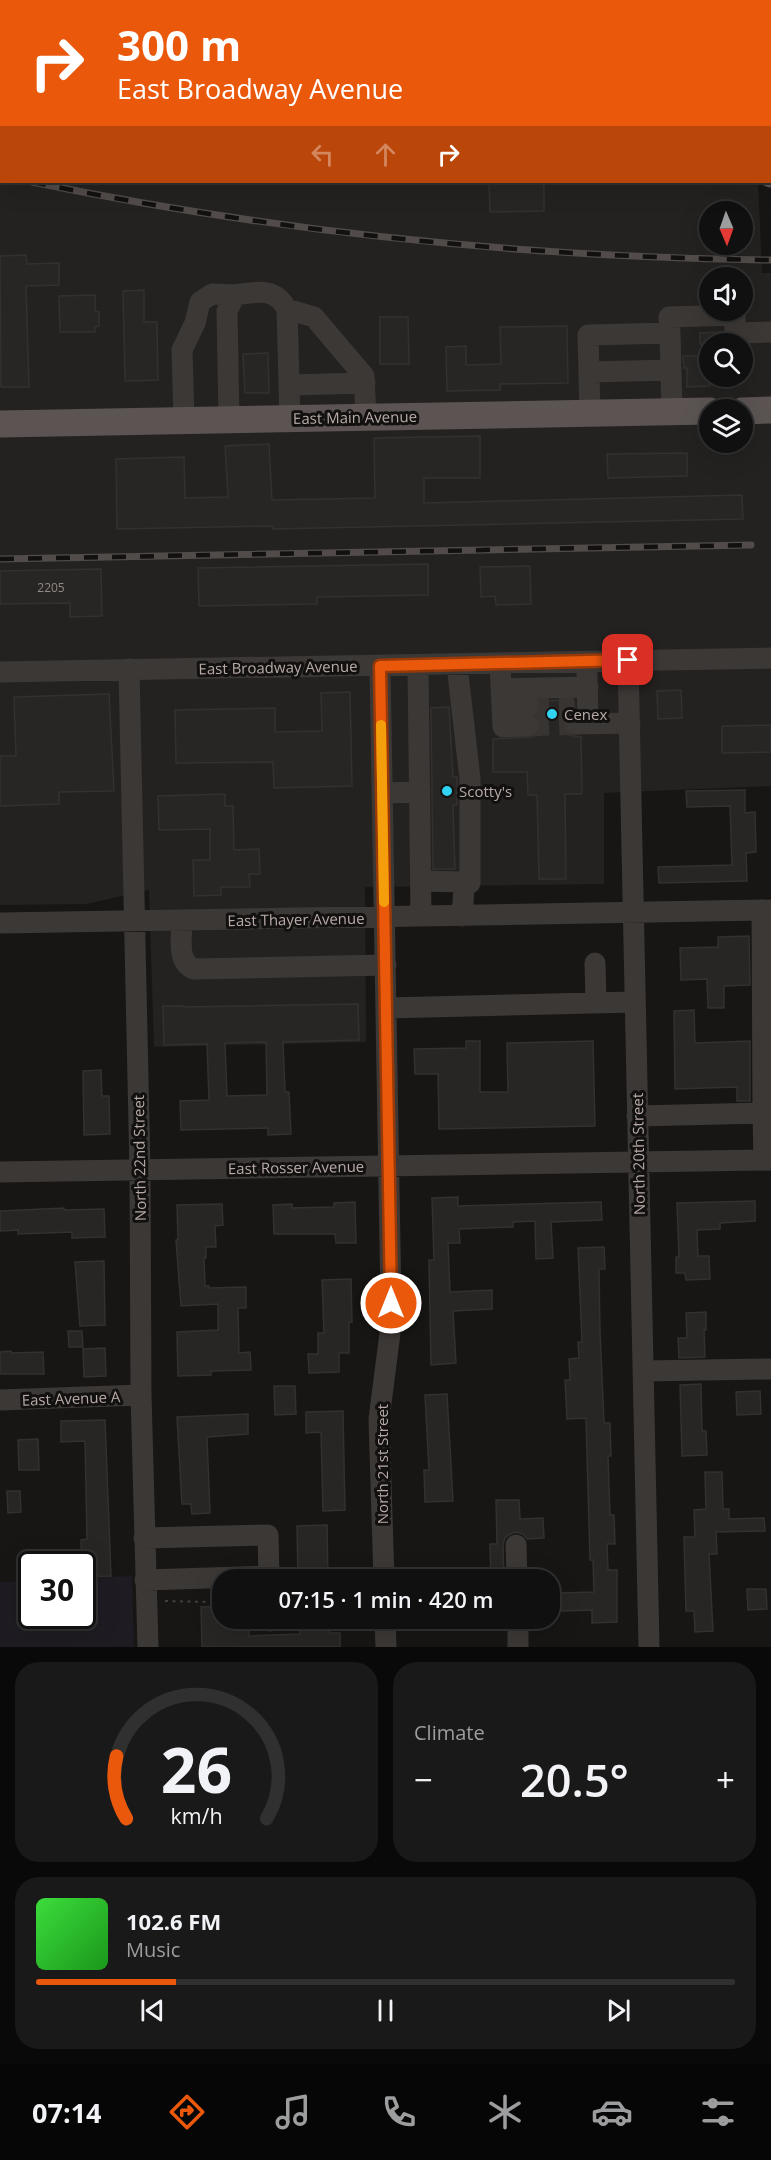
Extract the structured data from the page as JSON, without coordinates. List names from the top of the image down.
{
  "streets": {
    "main road": ["East Main Avenue"],
    "street": [
      "East Broadway Avenue",
      "East Thayer Avenue",
      "North 20th Street",
      "North 22nd Street",
      "East Rosser Avenue",
      "East Avenue A",
      "North 21st Street"
    ]
  },
  "crossings": [
    ["East Broadway Avenue", "North 20th Street"],
    ["East Broadway Avenue", "North 22nd Street"],
    ["East Broadway Avenue", "North 21st Street"],
    ["East Thayer Avenue", "North 20th Street"],
    ["East Thayer Avenue", "North 22nd Street"],
    ["East Thayer Avenue", "North 21st Street"],
    ["North 20th Street", "East Rosser Avenue"],
    ["North 22nd Street", "East Rosser Avenue"],
    ["North 22nd Street", "East Avenue A"],
    ["East Rosser Avenue", "North 21st Street"]
  ],
  "places": ["Cenex", "Scotty's"],
  "house_numbers": ["2205"],
  "north": "bottom",
  "page": {
    "turn": ["300 m", "East Broadway Avenue"],
    "limit": "30",
    "trip": "07:15 · 1 min · 420 m",
    "tile": "Climate",
    "heat": ["−", "20.5°", "+"],
    "song": ["102.6 FM", "Music"],
    "tabs": "07:14",
    "gauge": ["26", "km/h"]
  }
}
